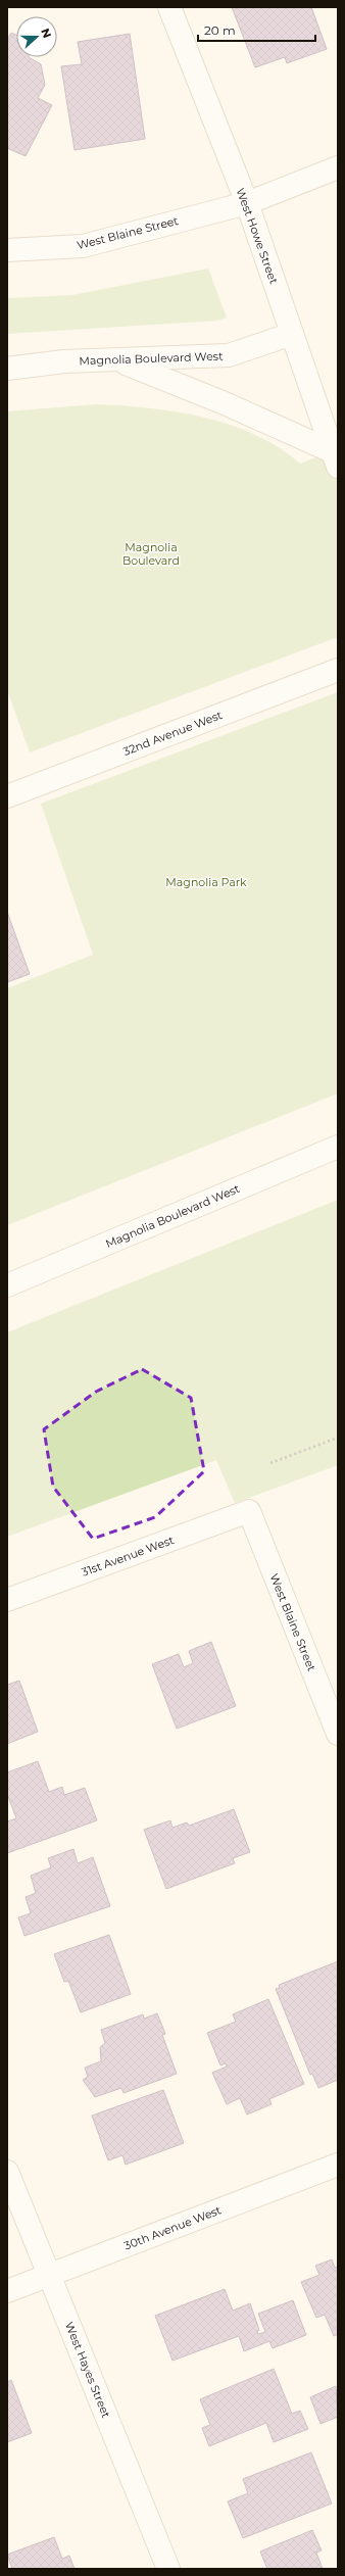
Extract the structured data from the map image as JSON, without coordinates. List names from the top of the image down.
{
  "streets": {
    "street": [
      "West Blaine Street",
      "West Howe Street",
      "Magnolia Boulevard West",
      "32nd Avenue West",
      "31st Avenue West",
      "30th Avenue West",
      "West Hayes Street"
    ]
  },
  "crossings": [
    ["West Blaine Street", "West Howe Street"],
    ["West Blaine Street", "31st Avenue West"],
    ["West Howe Street", "Magnolia Boulevard West"],
    ["30th Avenue West", "West Hayes Street"]
  ],
  "parks": ["Magnolia Boulevard", "Magnolia Park"],
  "scale_bar": "20 m",
  "north": "right"
}
